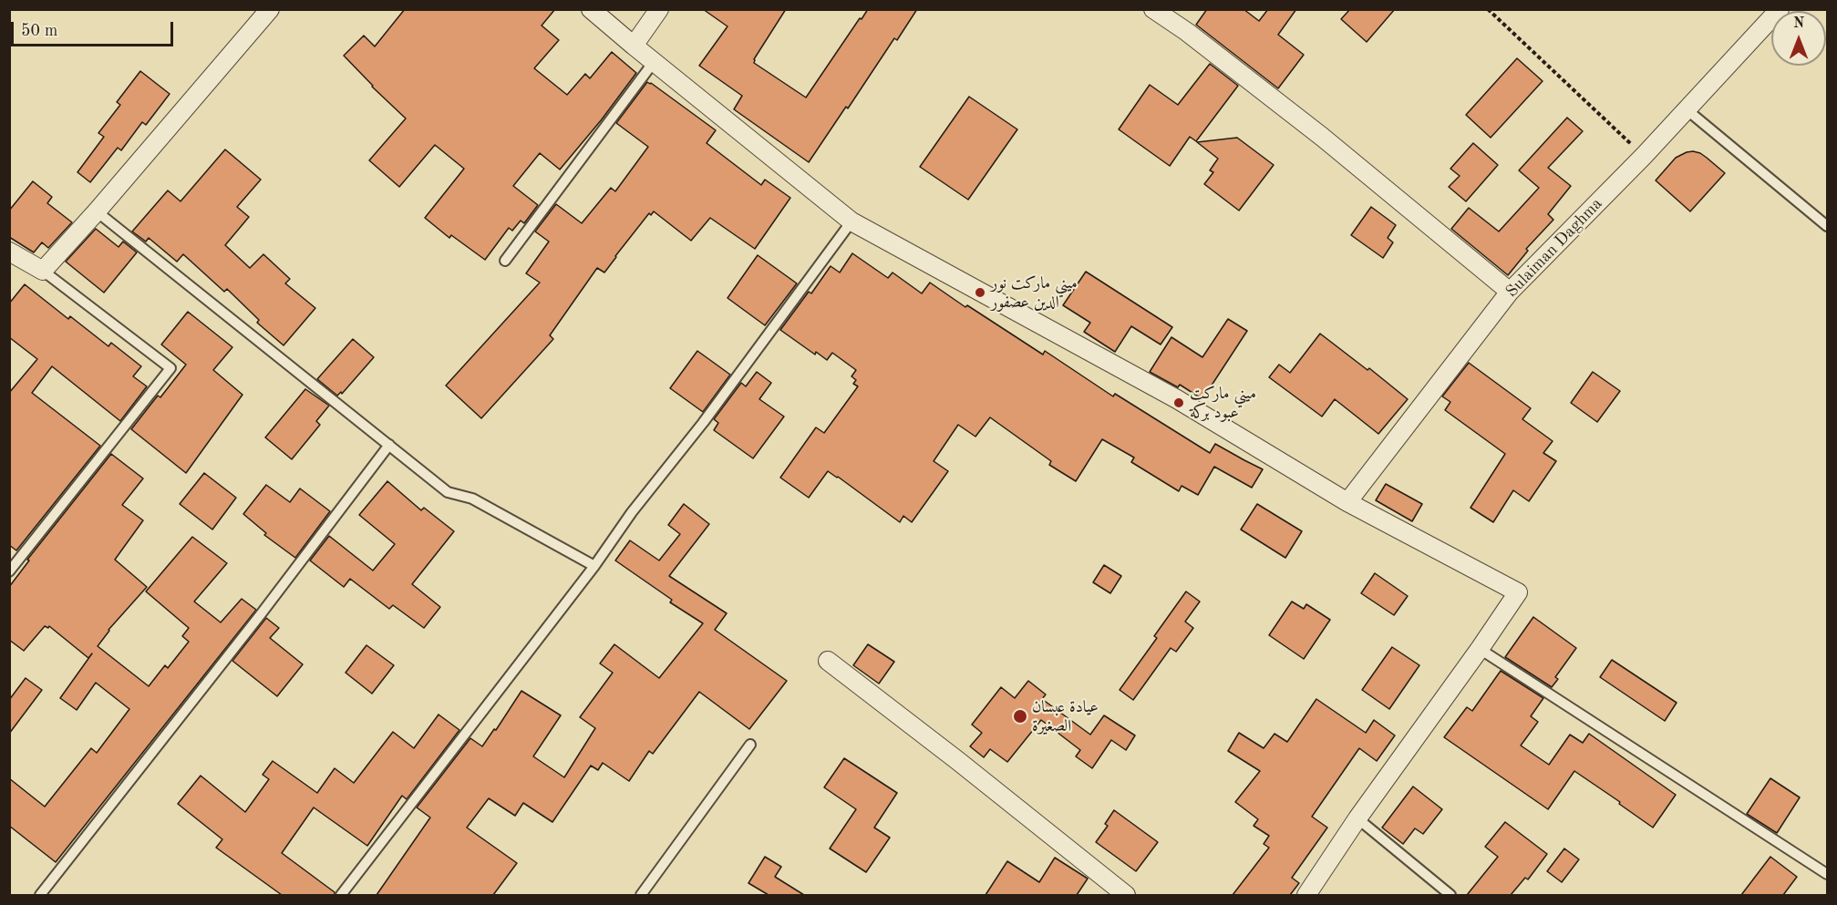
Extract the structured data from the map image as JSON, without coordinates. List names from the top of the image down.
{
  "streets": {
    "street": ["Sulaiman Daghma"]
  },
  "places": ["ميني ماركت نور الدين عصفور", "ميني ماركت عبود بركة", "عيادة عبسان الصغيرة"],
  "scale_bar": "50 m",
  "north": "top"
}
